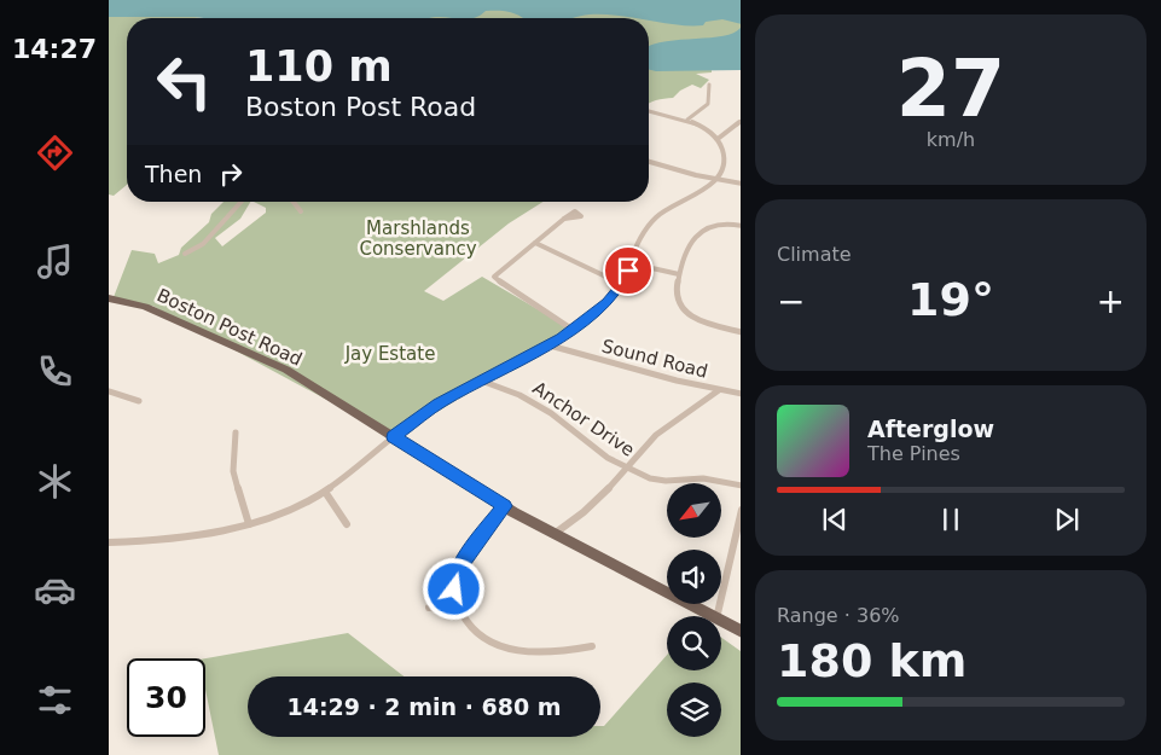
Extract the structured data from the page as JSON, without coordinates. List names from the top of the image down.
{
  "streets": {
    "main road": ["Boston Post Road"],
    "street": ["Sound Road", "Anchor Drive"]
  },
  "parks": ["Marshlands Conservancy", "Jay Estate"],
  "north": "bottom left",
  "page": {
    "tabs": "14:27",
    "tile": [
      ["27", "km/h"],
      "Climate",
      ["Range · 36%", "180 km"]
    ],
    "turn": ["110 m", "Boston Post Road"],
    "then": "Then",
    "heat": ["−", "19°", "+"],
    "song": ["Afterglow", "The Pines"],
    "limit": "30",
    "trip": "14:29 · 2 min · 680 m"
  }
}
